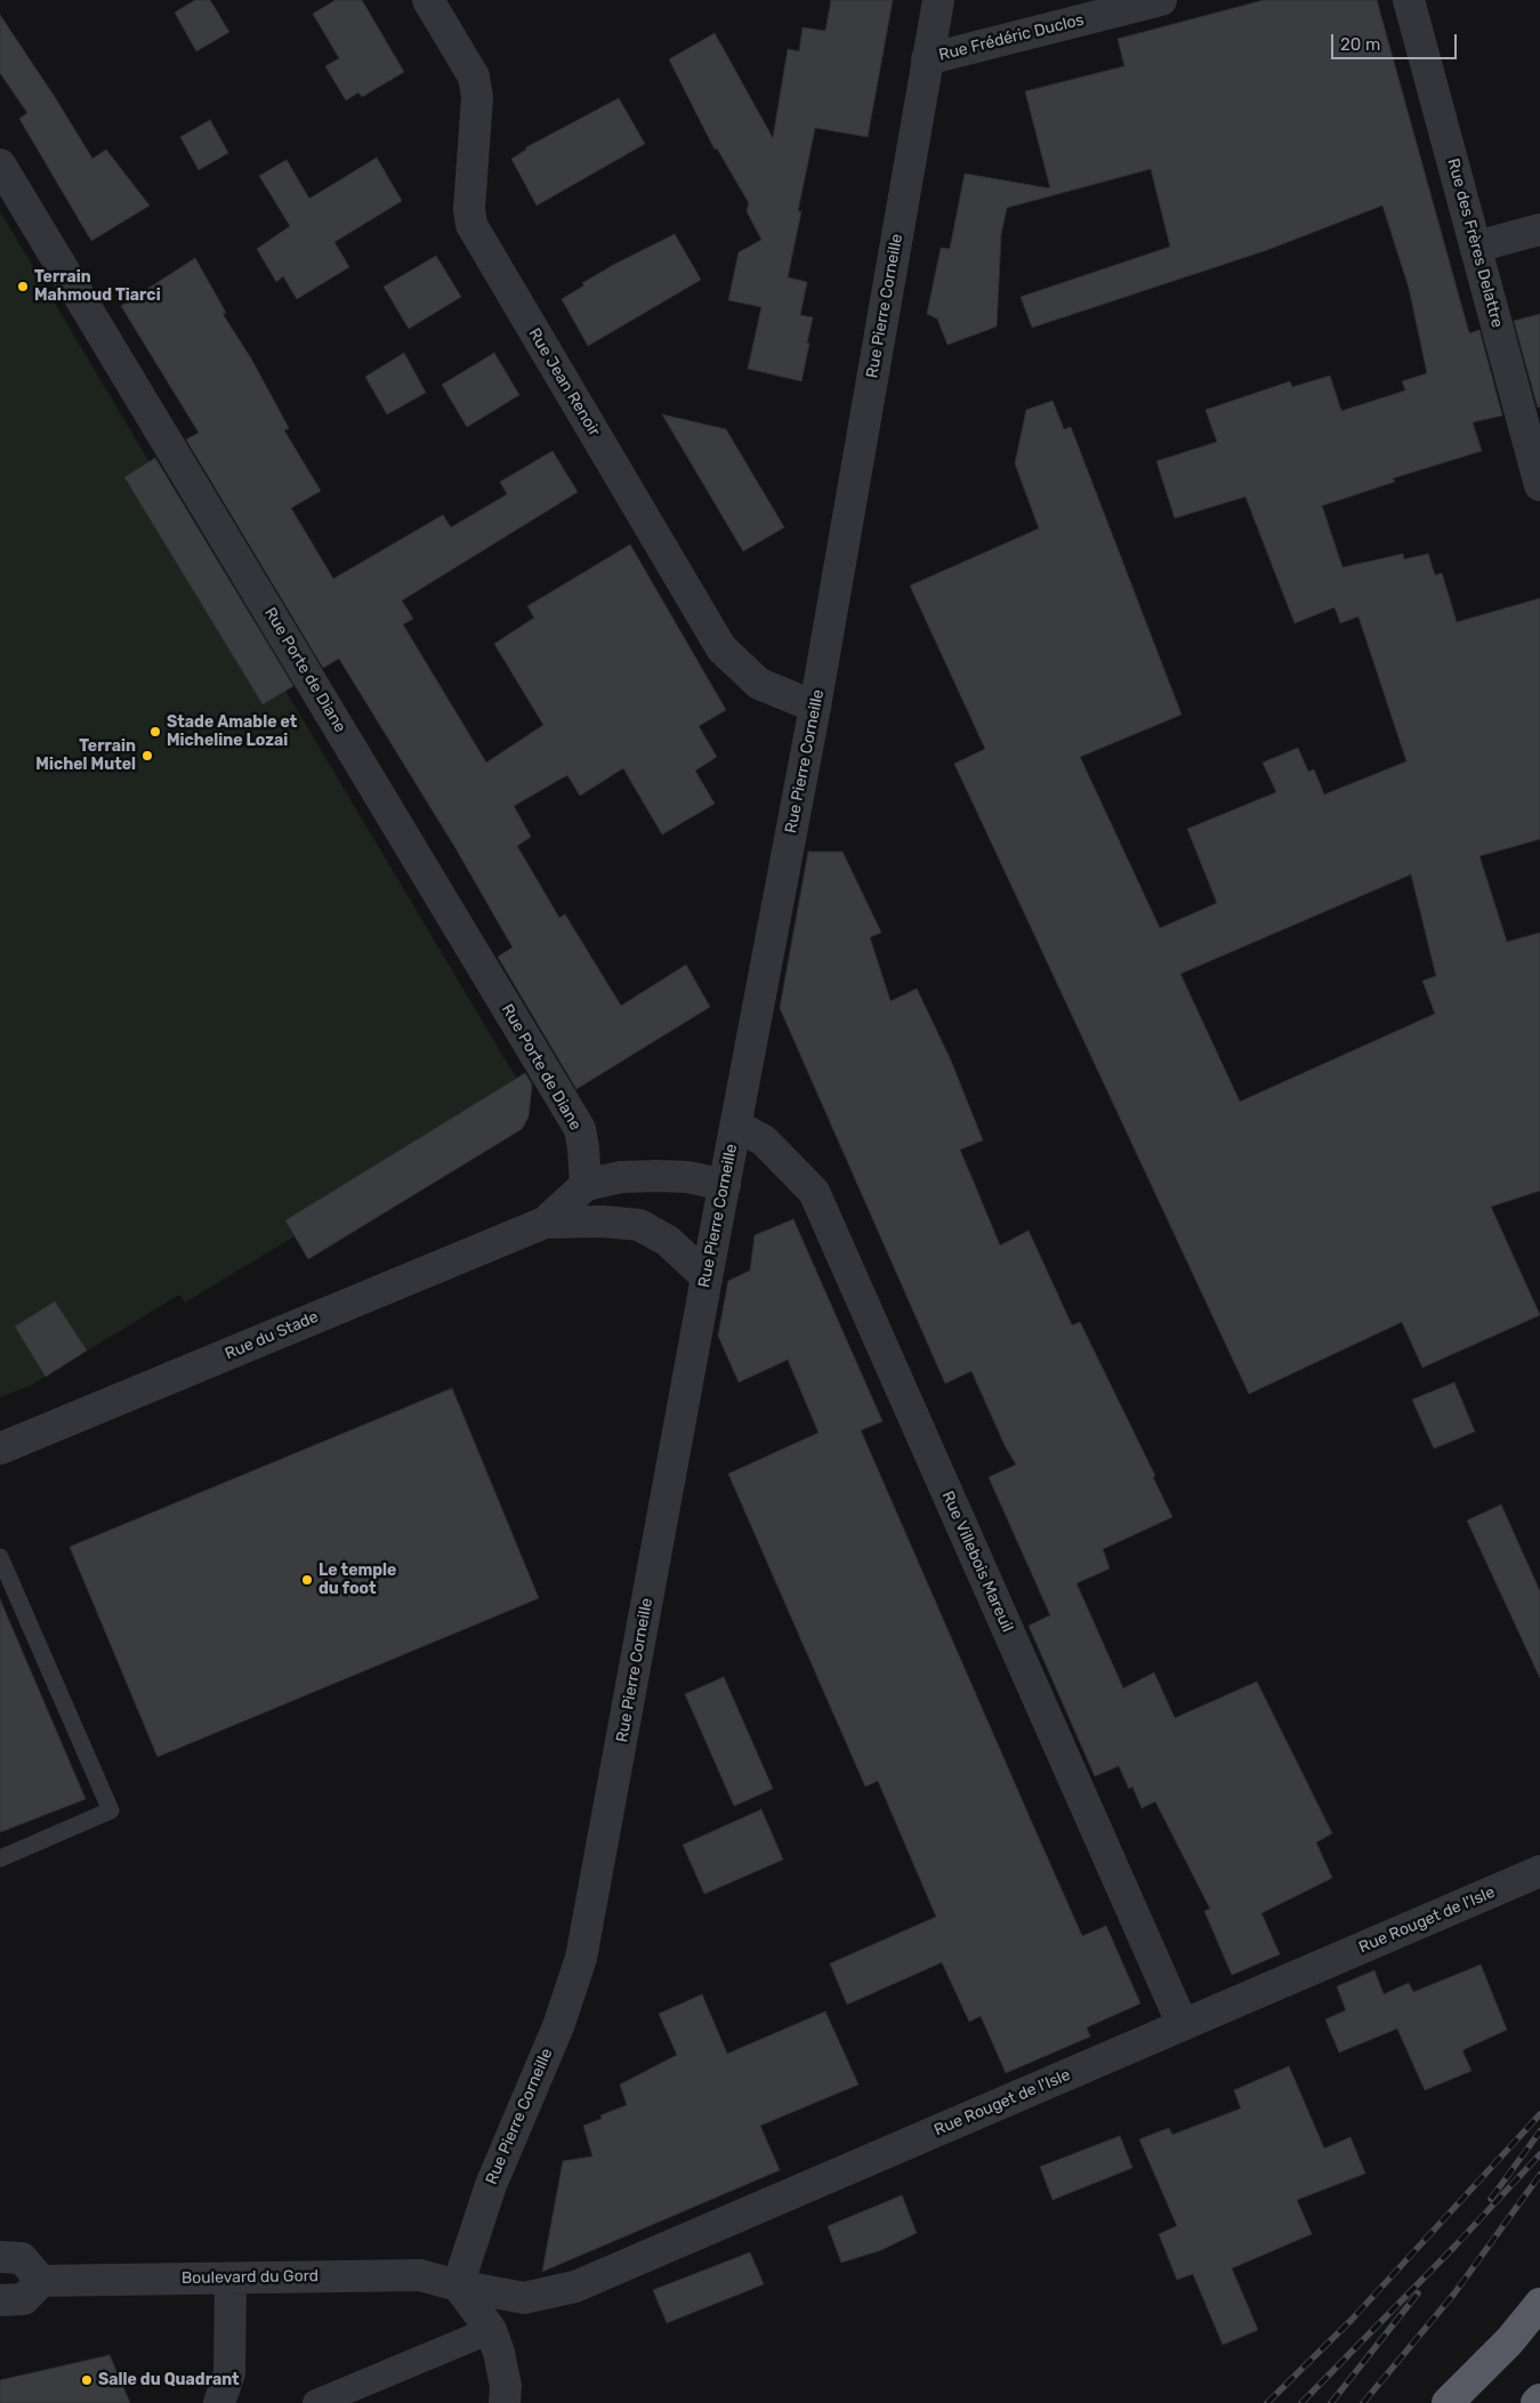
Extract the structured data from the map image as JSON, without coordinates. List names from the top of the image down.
{
  "streets": {
    "street": [
      "Rue Frédéric Duclos",
      "Rue des Frères Delattre",
      "Rue Pierre Corneille",
      "Rue Jean Renoir",
      "Rue Porte de Diane",
      "Rue du Stade",
      "Rue Villebois Mareuil",
      "Rue Rouget de l'Isle",
      "Boulevard du Gord"
    ]
  },
  "crossings": [
    ["Rue Frédéric Duclos", "Rue Pierre Corneille"],
    ["Rue Pierre Corneille", "Rue Jean Renoir"],
    ["Rue Pierre Corneille", "Rue du Stade"],
    ["Rue Pierre Corneille", "Rue Villebois Mareuil"],
    ["Rue Pierre Corneille", "Rue Rouget de l'Isle"],
    ["Rue Pierre Corneille", "Boulevard du Gord"],
    ["Rue Porte de Diane", "Rue du Stade"],
    ["Rue Villebois Mareuil", "Rue Rouget de l'Isle"],
    ["Rue Rouget de l'Isle", "Boulevard du Gord"]
  ],
  "places": [
    "Terrain Mahmoud Tiarci",
    "Stade Amable et Micheline Lozai",
    "Terrain Michel Mutel",
    "Le temple du foot",
    "Salle du Quadrant"
  ],
  "scale_bar": "20 m"
}
